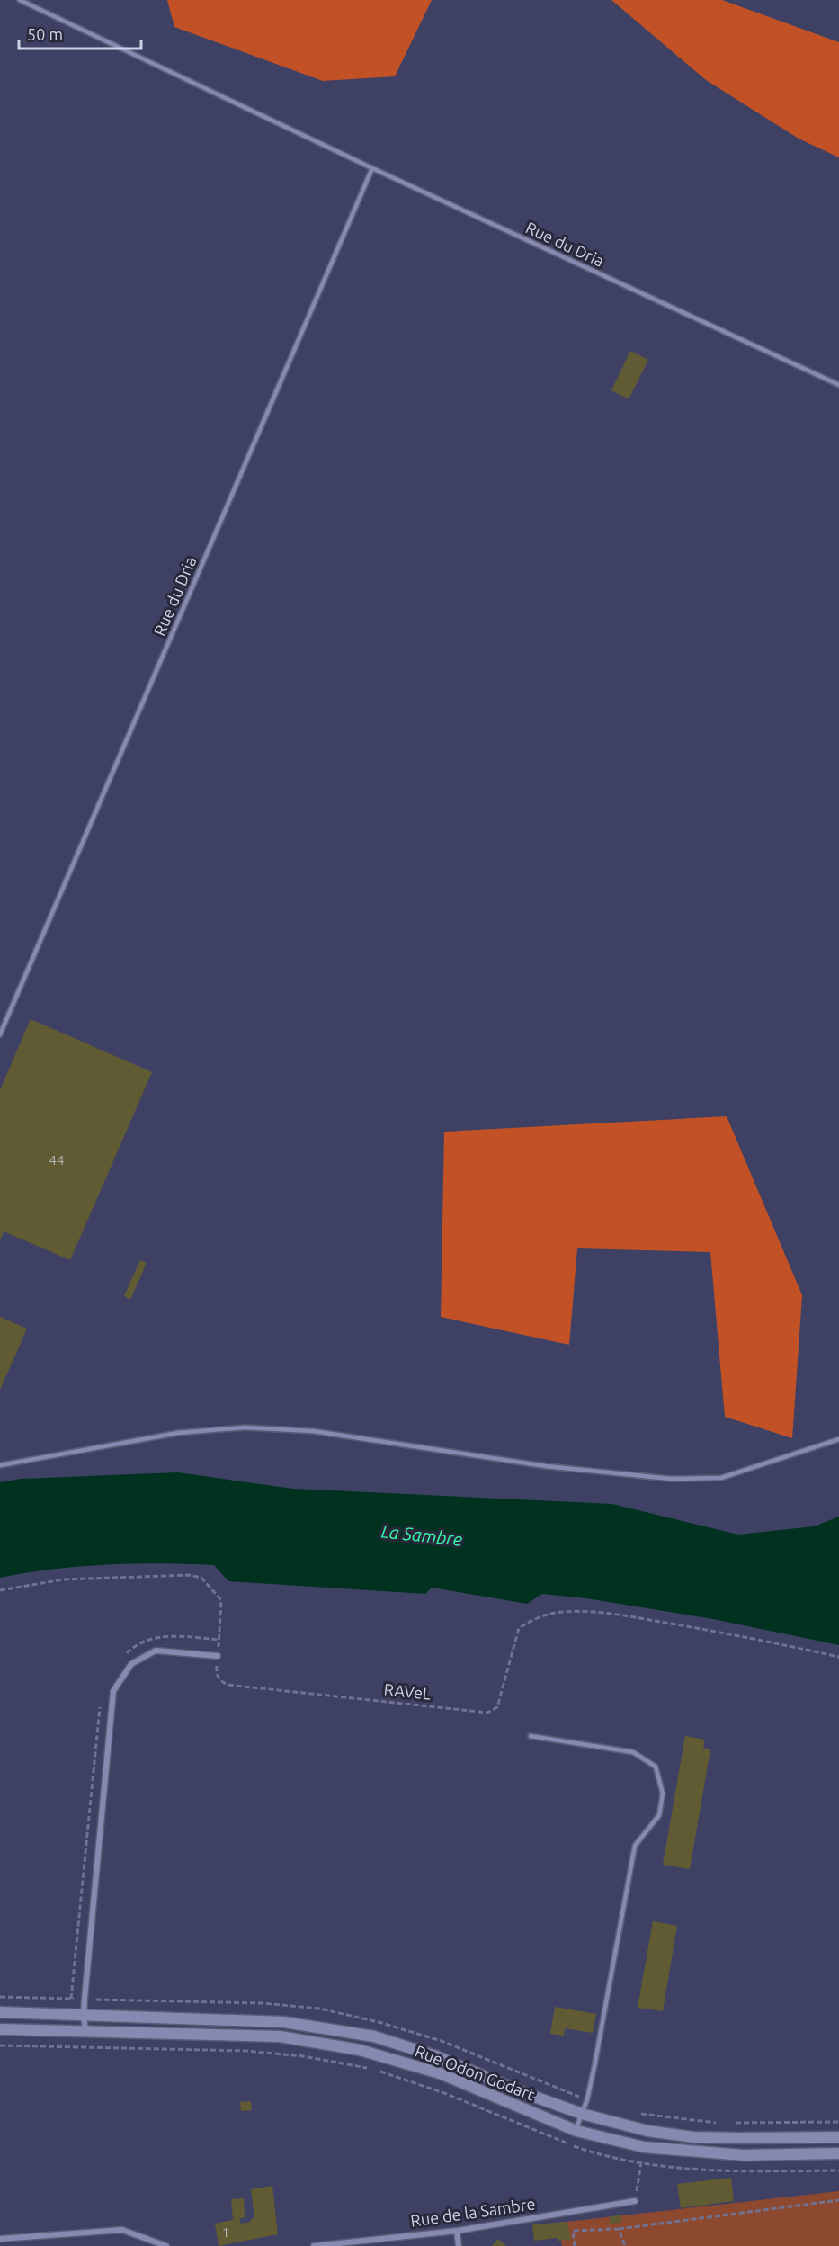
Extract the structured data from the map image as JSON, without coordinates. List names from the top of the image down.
{
  "streets": {
    "main road": ["Rue Odon Godart"],
    "street": ["Rue de la Sambre"],
    "lane": ["Rue du Dria"],
    "path": ["RAVeL"]
  },
  "water": ["La Sambre"],
  "house_numbers": ["44", "1"],
  "scale_bar": "50 m"
}
